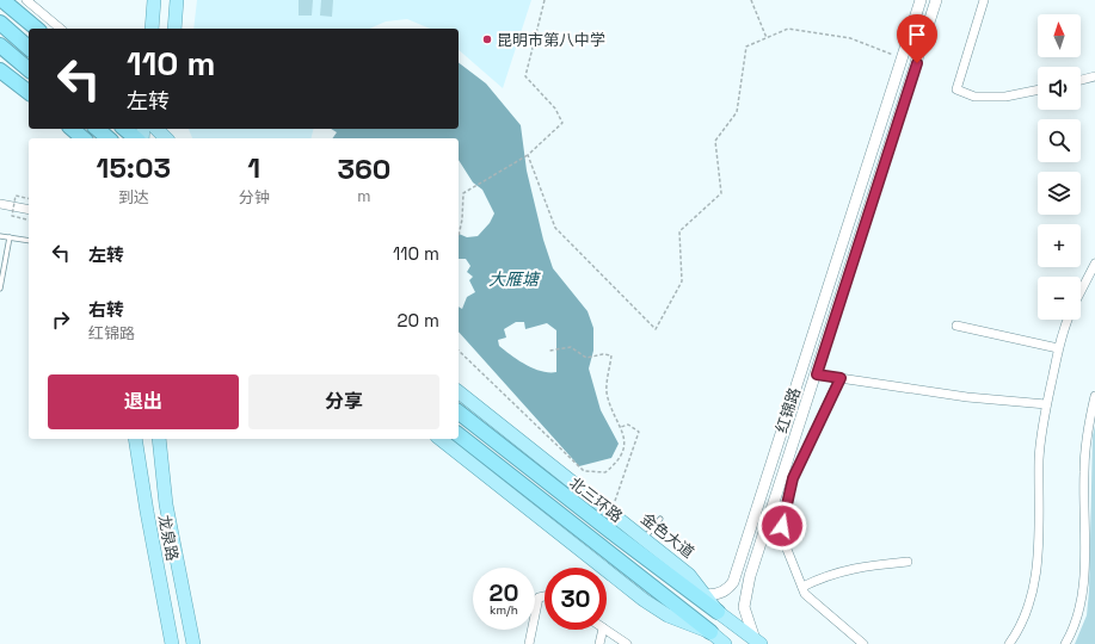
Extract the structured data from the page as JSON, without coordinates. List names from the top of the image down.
{
  "streets": {
    "highway": ["北三环路"],
    "main road": ["金色大道", "龙泉路"],
    "street": ["红锦路"]
  },
  "crossings": [
    ["红锦路", "金色大道"],
    ["北三环路", "金色大道"]
  ],
  "water": ["大雁塘"],
  "places": ["昆明市第八中学"],
  "north": "top",
  "page": {
    "map_buttons": ["+", "−"],
    "turn": ["110 m", "左转"],
    "eta": [
      "15:03",
      "到达",
      "1",
      "分钟",
      "360",
      "m"
    ],
    "list": [
      {
        "name": "左转",
        "value": "110 m"
      },
      {
        "name": "右转",
        "note": "红锦路",
        "value": "20 m"
      }
    ],
    "buttons": ["退出", "分享"],
    "speed": "20 km/h",
    "limit": "30"
  }
}
